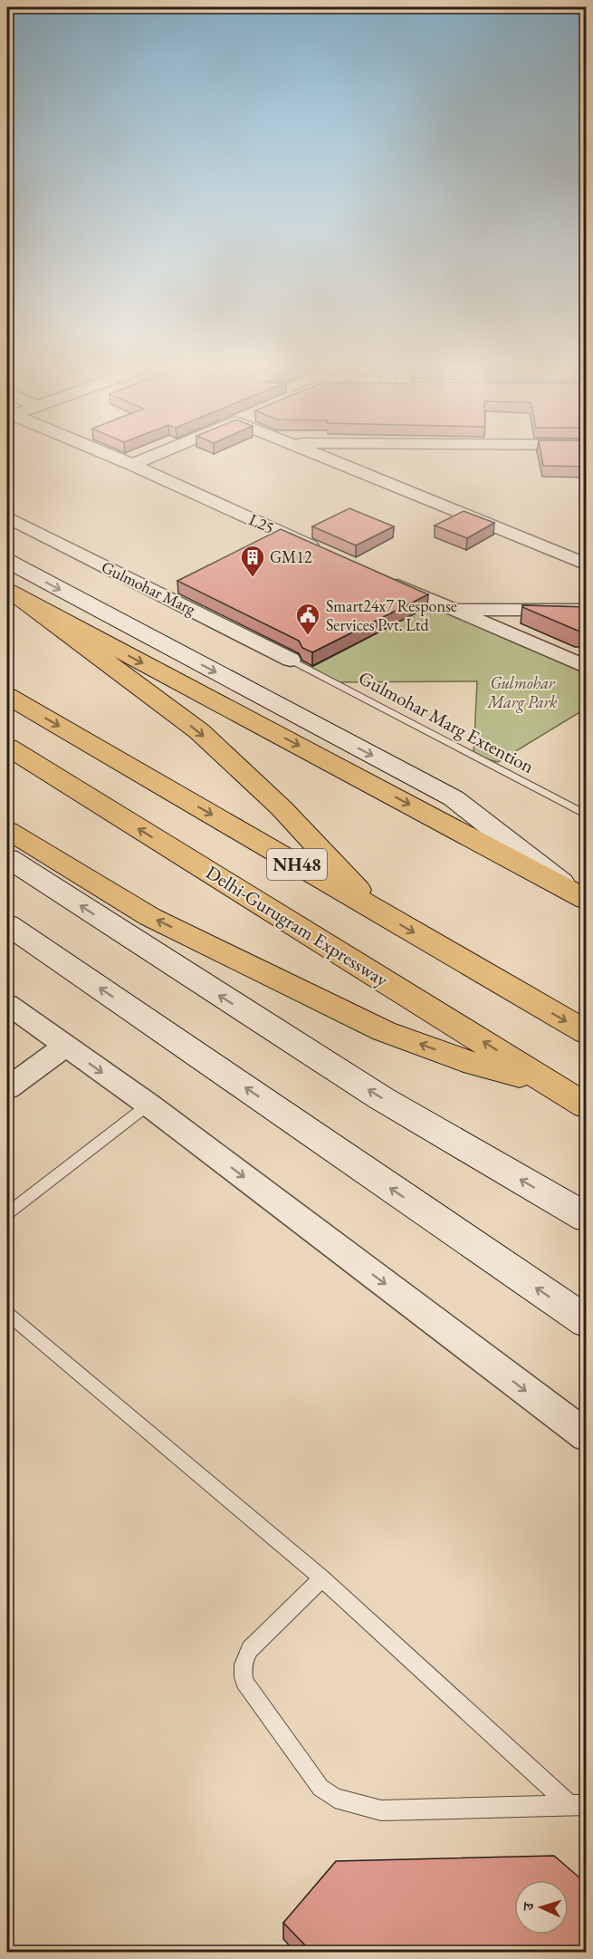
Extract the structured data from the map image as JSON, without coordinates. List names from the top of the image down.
{
  "streets": {
    "main road": ["NH48", "Delhi-Gurugram Expressway"],
    "street": ["L25", "Gulmohar Marg"],
    "lane": ["Gulmohar Marg Extention"]
  },
  "crossings": [
    ["Gulmohar Marg", "Gulmohar Marg Extention"]
  ],
  "parks": ["Gulmohar Marg Park"],
  "places": {
    "building": ["GM12"],
    "public building": ["Smart24x7 Response Services Pvt. Ltd"]
  },
  "north": "left"
}
